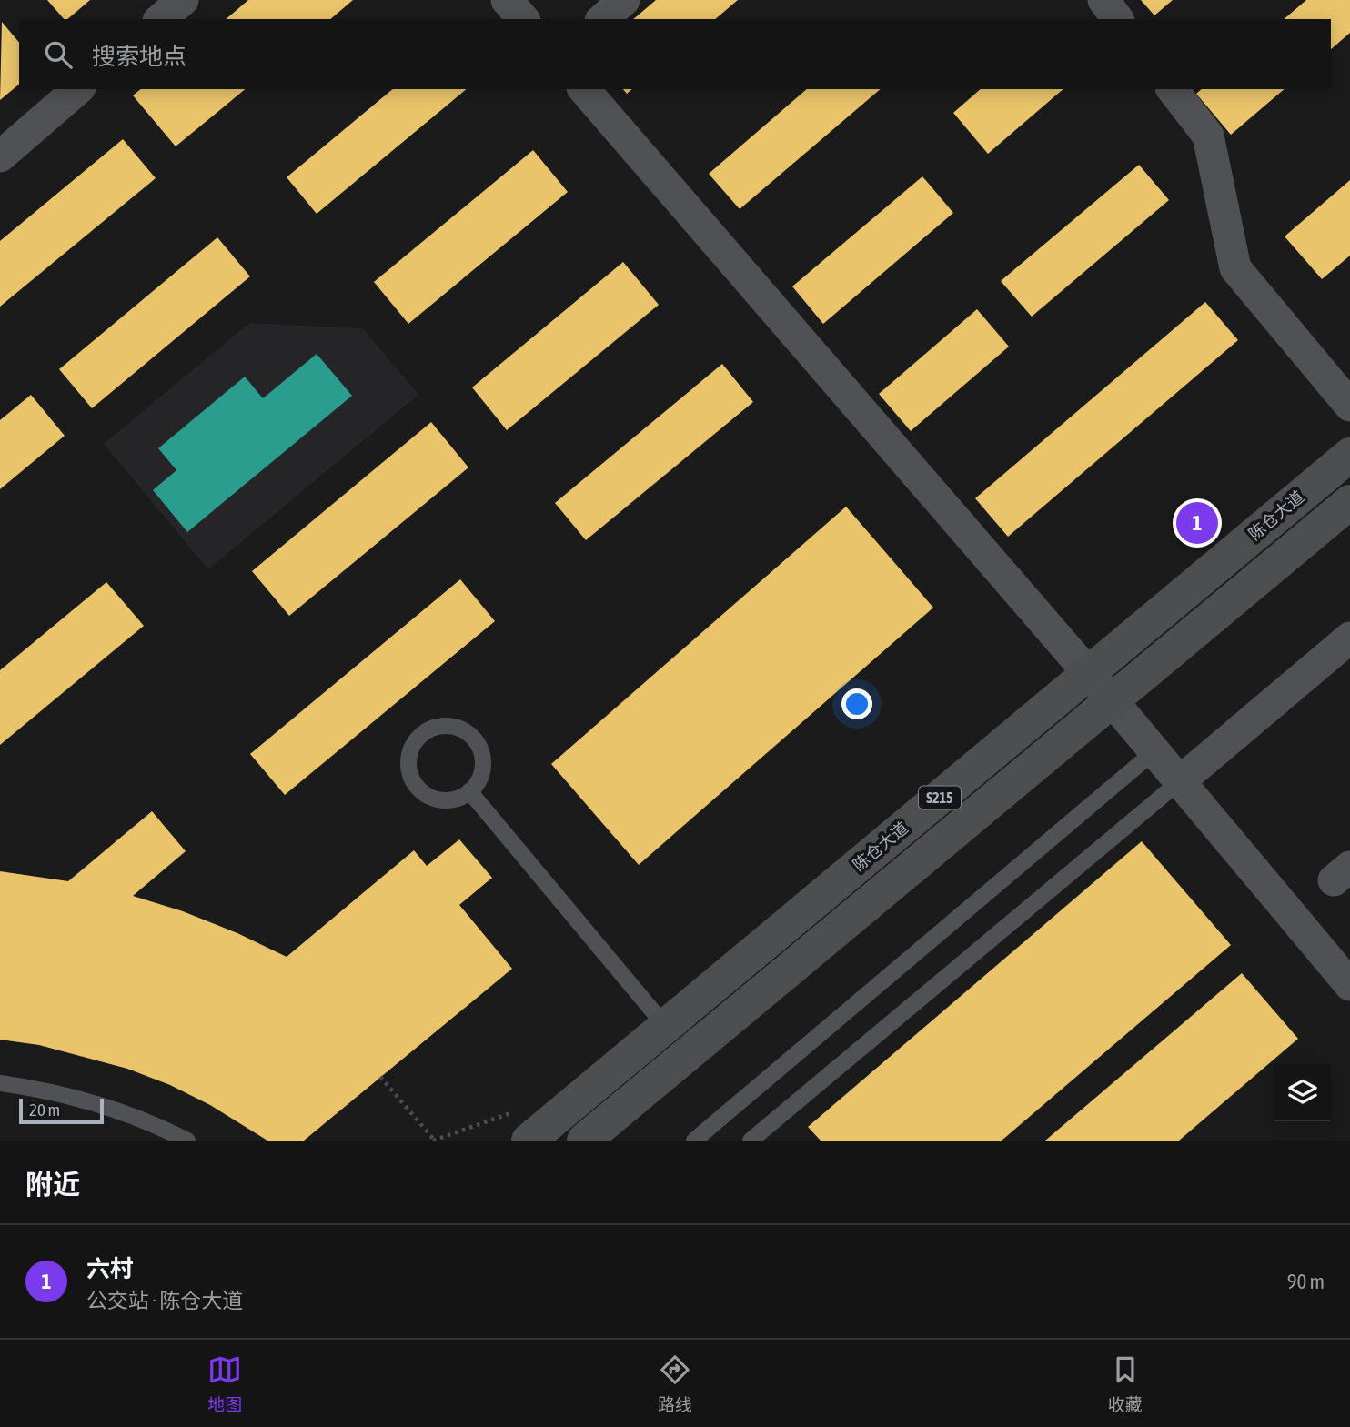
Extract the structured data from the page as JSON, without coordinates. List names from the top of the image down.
{
  "streets": {
    "main road": ["陈仓大道", "S215"]
  },
  "scale_bar": "20 m",
  "page": {
    "search": "搜索地点",
    "pins": "1",
    "scale": "20 m",
    "heading": "附近",
    "list": [
      {
        "mark": "1",
        "name": "六村",
        "note": "公交站 · 陈仓大道",
        "value": "90 m"
      }
    ],
    "nav": ["地图", "路线", "收藏"]
  }
}
